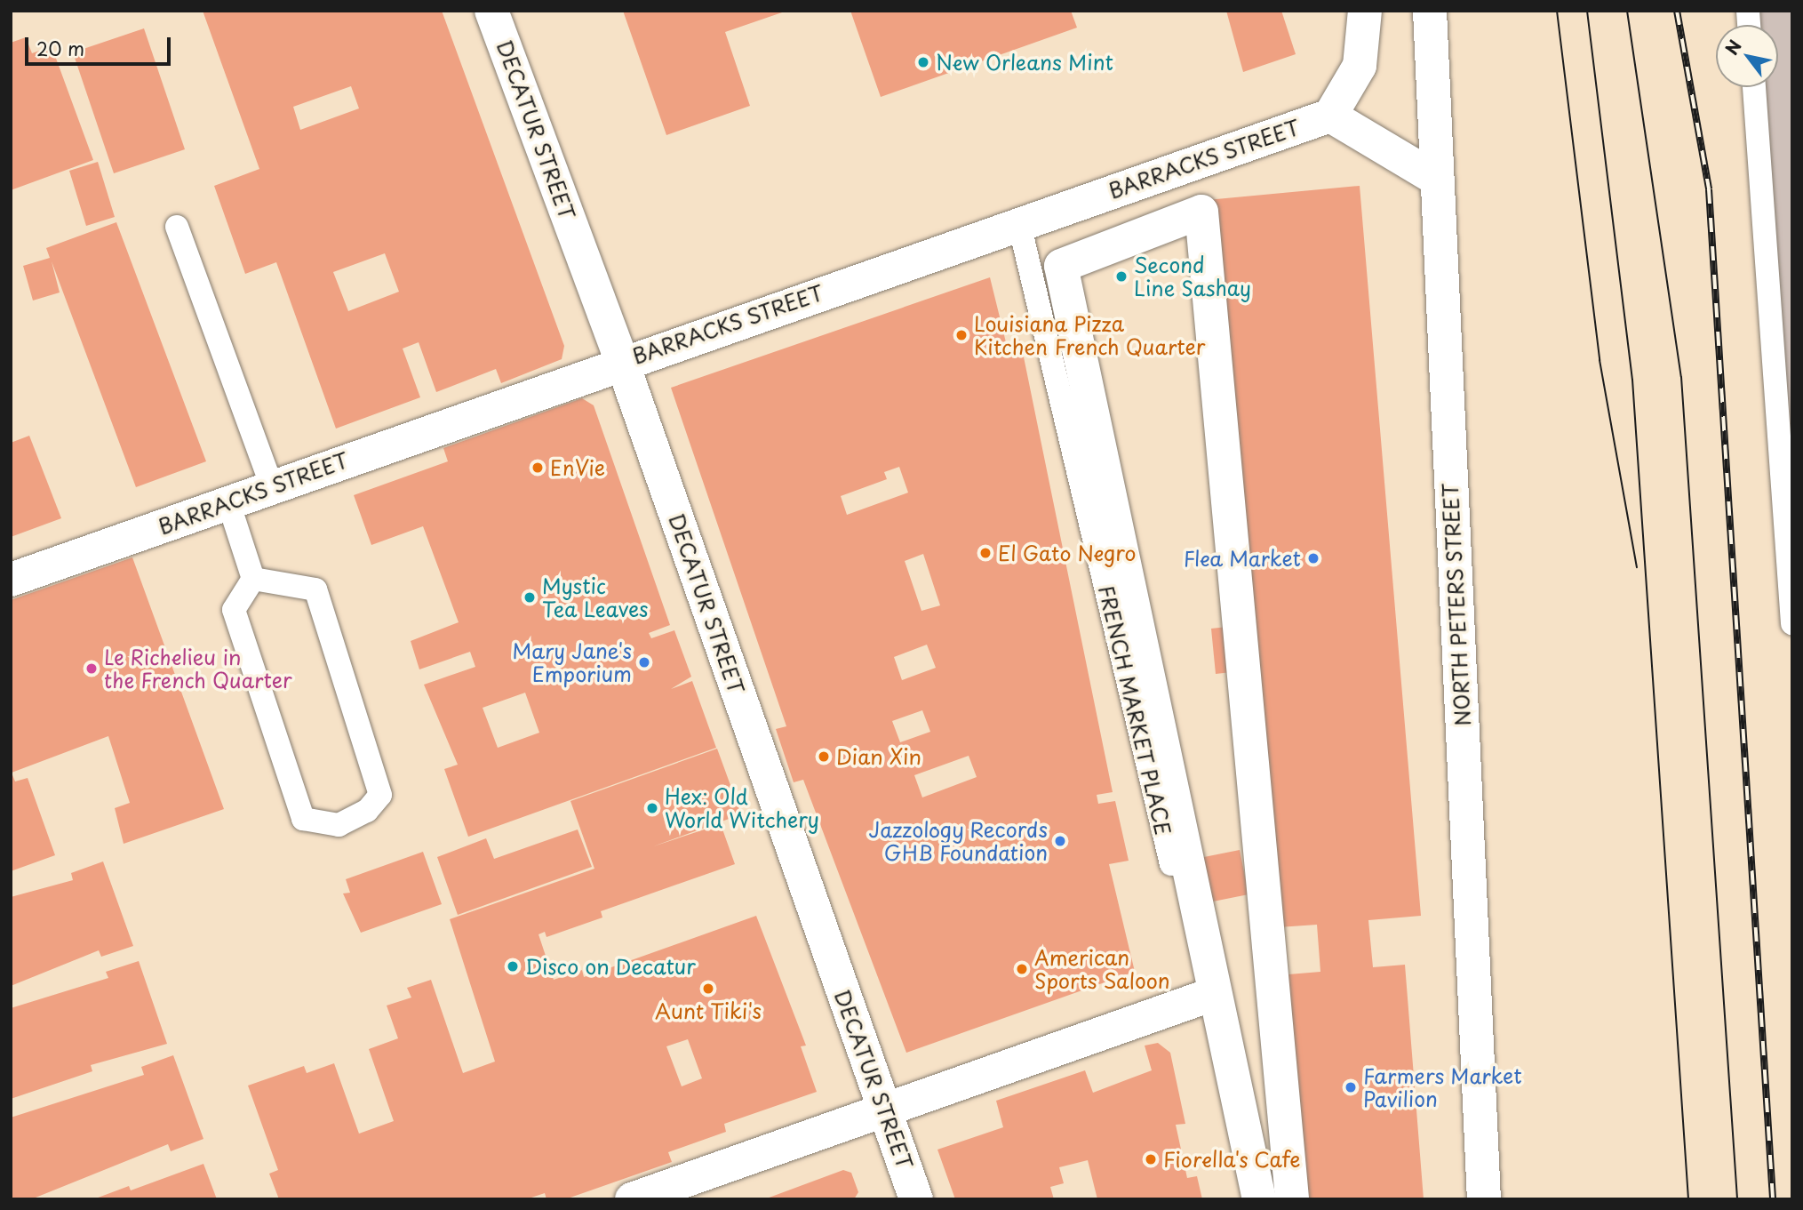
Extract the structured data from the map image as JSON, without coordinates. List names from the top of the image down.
{
  "streets": {
    "street": ["DECATUR STREET", "BARRACKS STREET", "NORTH PETERS STREET"],
    "lane": ["FRENCH MARKET PLACE"]
  },
  "crossings": [
    ["DECATUR STREET", "BARRACKS STREET"],
    ["BARRACKS STREET", "FRENCH MARKET PLACE"]
  ],
  "places": [
    "New Orleans Mint",
    "Second Line Sashay",
    "Louisiana Pizza Kitchen French Quarter",
    "EnVie",
    "El Gato Negro",
    "Flea Market",
    "Mystic Tea Leaves",
    "Mary Jane's Emporium",
    "Le Richelieu in the French Quarter",
    "Dian Xin",
    "Hex: Old World Witchery",
    "Jazzology Records GHB Foundation",
    "Disco on Decatur",
    "American Sports Saloon",
    "Aunt Tiki's",
    "Farmers Market Pavilion",
    "Fiorella's Cafe"
  ],
  "scale_bar": "20 m",
  "north": "top left"
}
